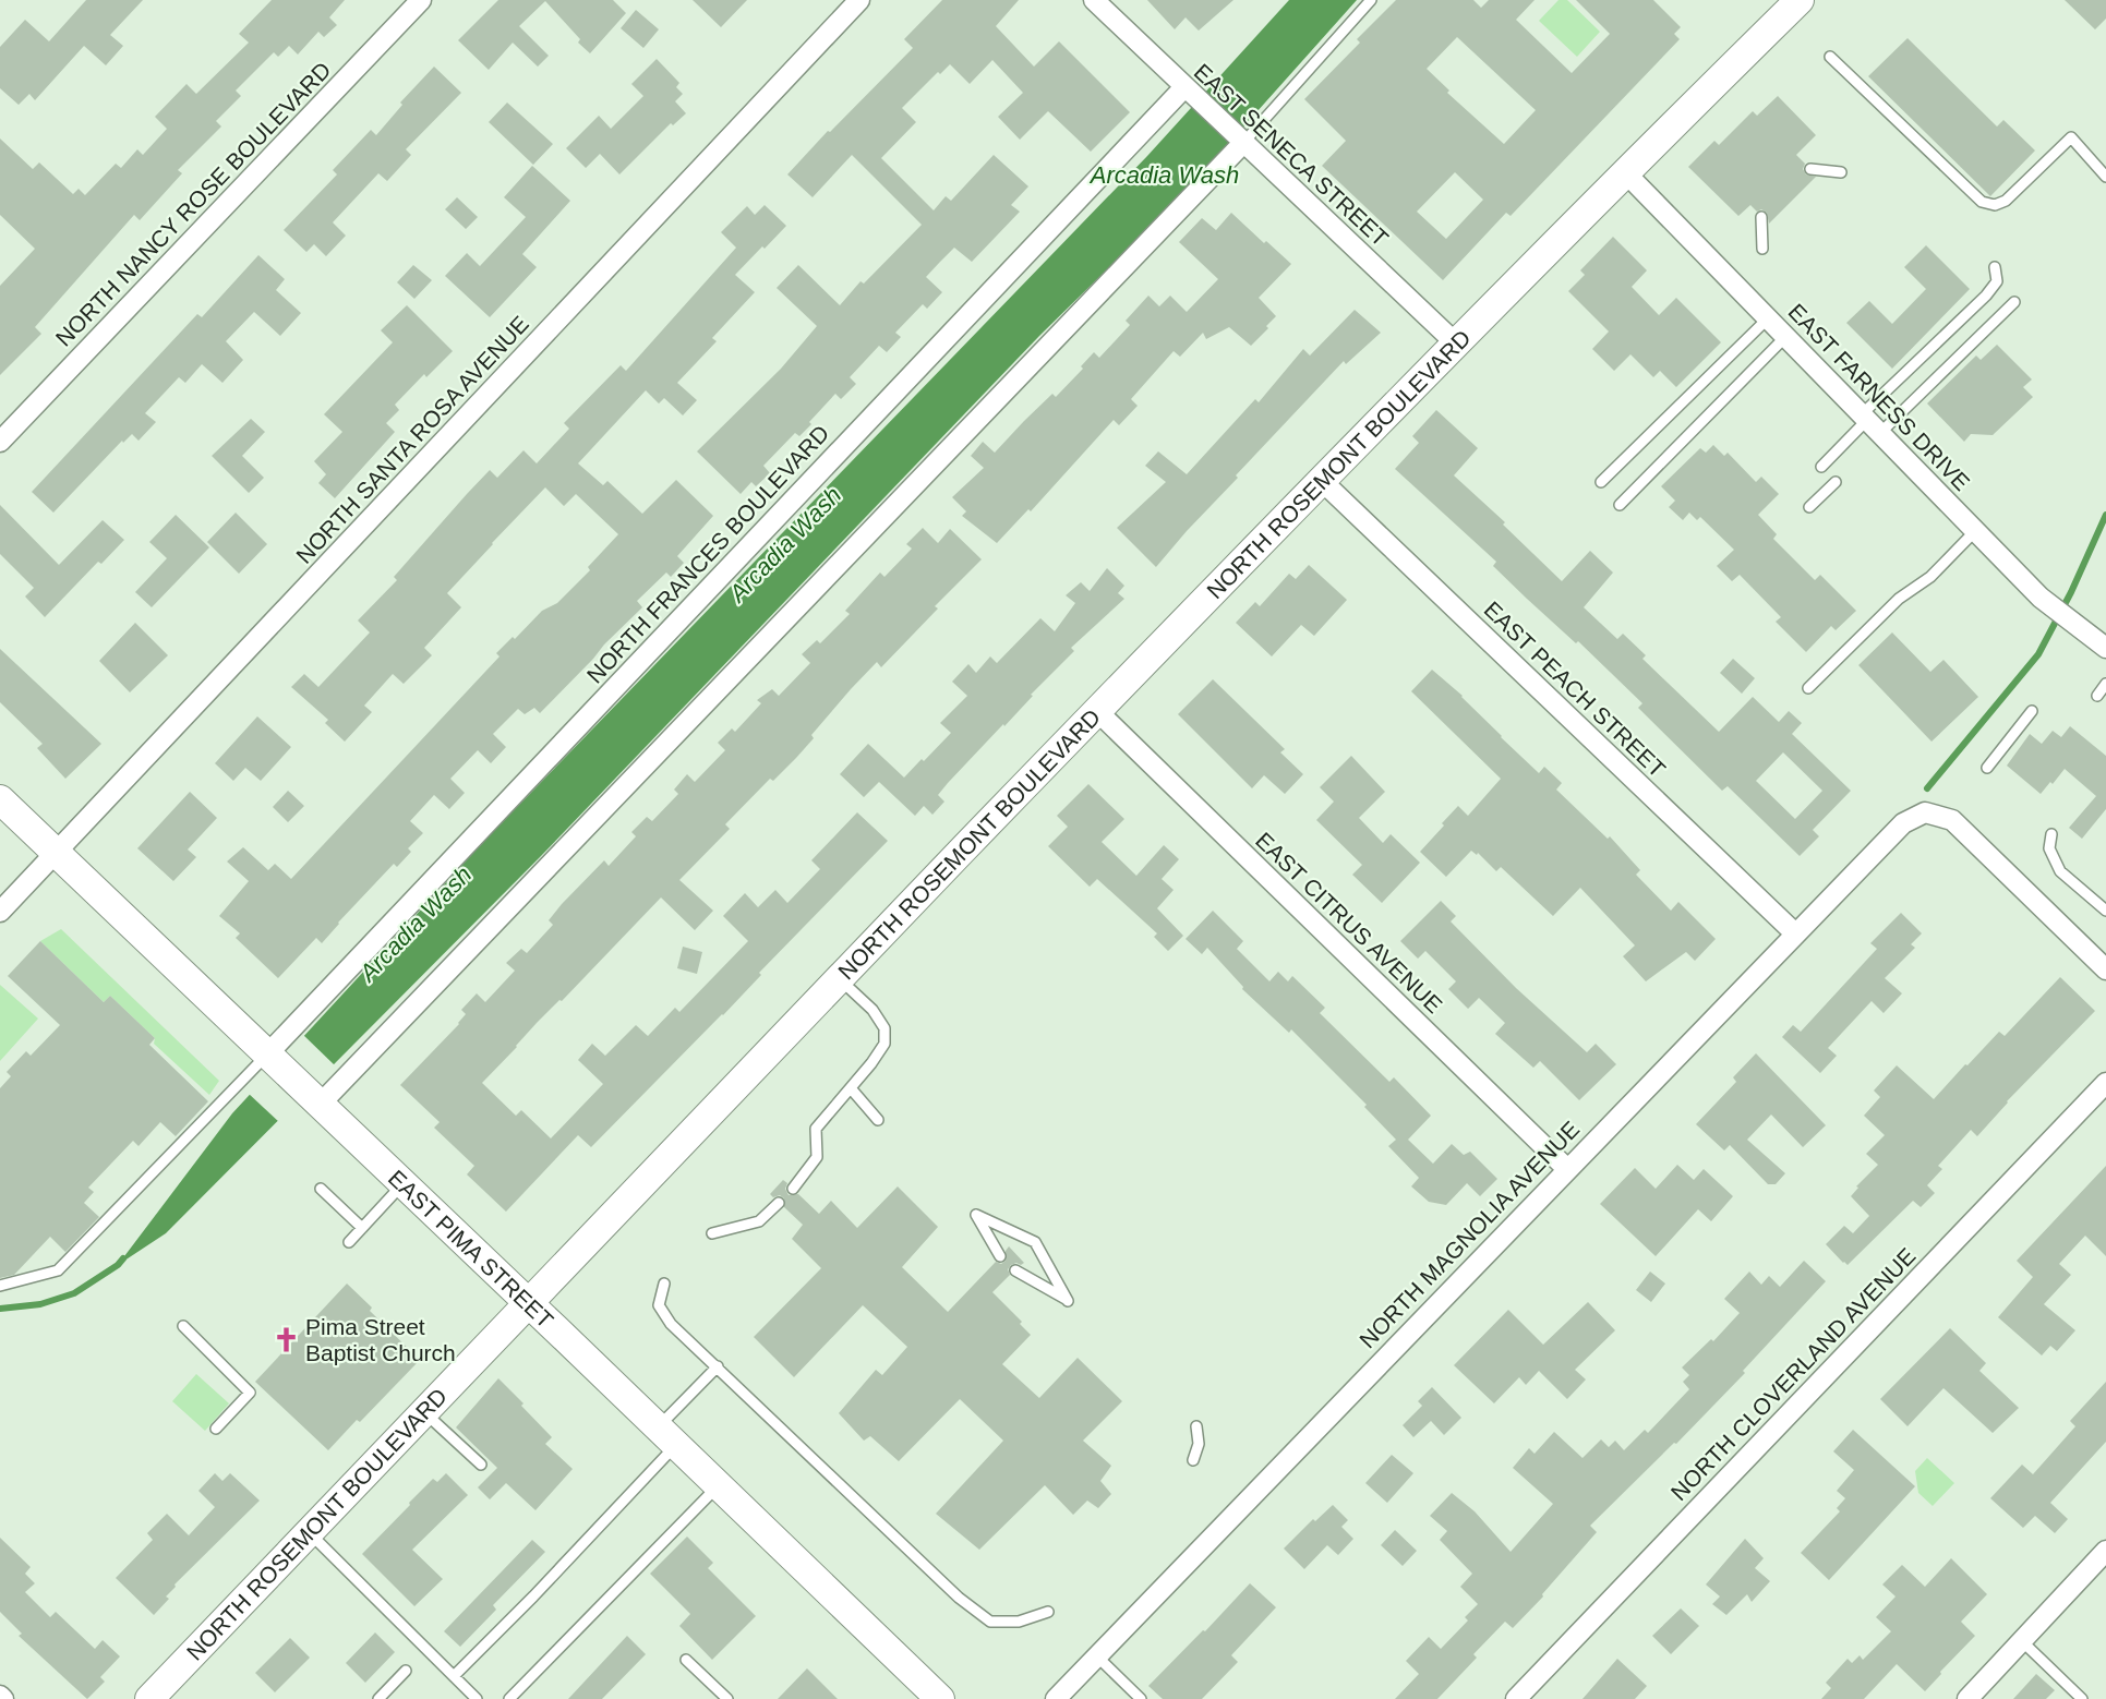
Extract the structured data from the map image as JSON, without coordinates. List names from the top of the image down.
{
  "streets": {
    "street": [
      "EAST SENECA STREET",
      "NORTH NANCY ROSE BOULEVARD",
      "EAST FARNESS DRIVE",
      "NORTH SANTA ROSA AVENUE",
      "NORTH ROSEMONT BOULEVARD",
      "NORTH FRANCES BOULEVARD",
      "EAST PEACH STREET",
      "EAST CITRUS AVENUE",
      "NORTH MAGNOLIA AVENUE",
      "EAST PIMA STREET",
      "NORTH CLOVERLAND AVENUE"
    ]
  },
  "crossings": [
    ["EAST SENECA STREET", "NORTH ROSEMONT BOULEVARD"],
    ["EAST SENECA STREET", "NORTH FRANCES BOULEVARD"],
    ["EAST FARNESS DRIVE", "NORTH ROSEMONT BOULEVARD"],
    ["NORTH SANTA ROSA AVENUE", "EAST PIMA STREET"],
    ["NORTH ROSEMONT BOULEVARD", "EAST PEACH STREET"],
    ["NORTH ROSEMONT BOULEVARD", "EAST CITRUS AVENUE"],
    ["NORTH ROSEMONT BOULEVARD", "EAST PIMA STREET"],
    ["NORTH FRANCES BOULEVARD", "EAST PIMA STREET"],
    ["EAST PEACH STREET", "NORTH MAGNOLIA AVENUE"],
    ["EAST CITRUS AVENUE", "NORTH MAGNOLIA AVENUE"]
  ],
  "water": ["Arcadia Wash"],
  "places": {
    "church": ["Pima Street Baptist Church"]
  }
}
